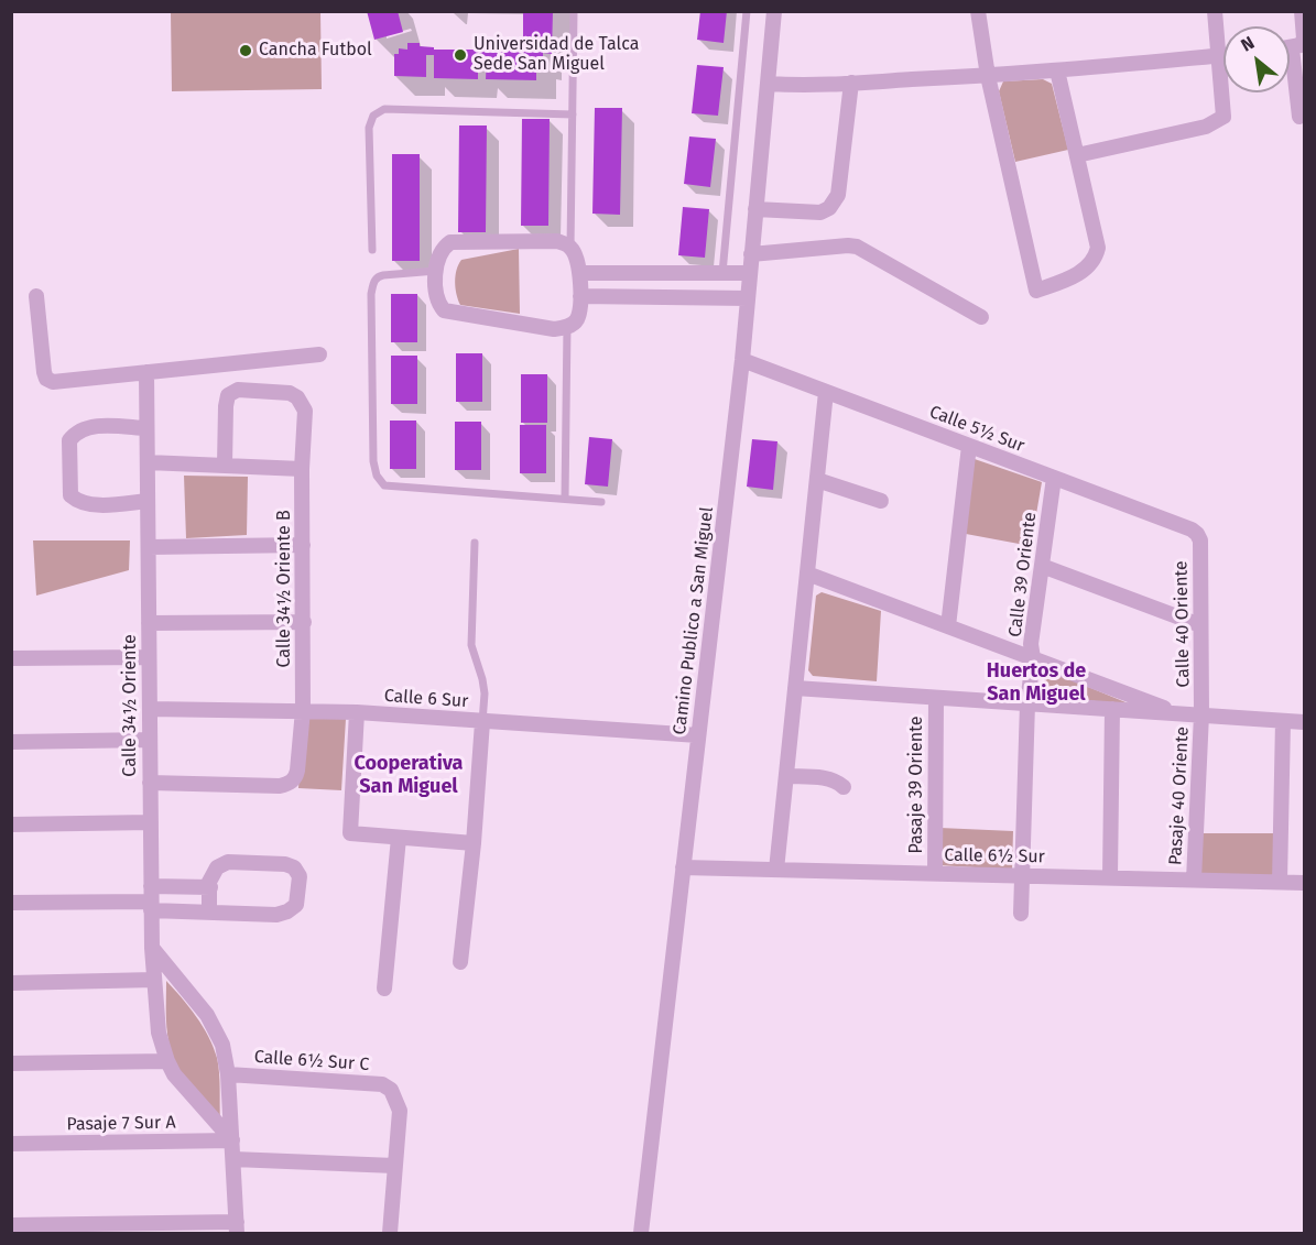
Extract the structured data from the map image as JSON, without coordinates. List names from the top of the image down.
{
  "streets": {
    "street": [
      "Calle 5½ Sur",
      "Calle 39 Oriente",
      "Calle 34½ Oriente B",
      "Camino Publico a San Miguel",
      "Calle 40 Oriente",
      "Calle 6 Sur",
      "Calle 34½ Oriente",
      "Pasaje 39 Oriente",
      "Pasaje 40 Oriente",
      "Calle 6½ Sur",
      "Calle 6½ Sur C",
      "Pasaje 7 Sur A"
    ]
  },
  "crossings": [
    ["Calle 5½ Sur", "Calle 39 Oriente"],
    ["Calle 5½ Sur", "Camino Publico a San Miguel"],
    ["Calle 5½ Sur", "Calle 40 Oriente"],
    ["Calle 39 Oriente", "Calle 6½ Sur"],
    ["Calle 34½ Oriente B", "Calle 6 Sur"],
    ["Calle 34½ Oriente B", "Calle 34½ Oriente"],
    ["Camino Publico a San Miguel", "Calle 6 Sur"],
    ["Camino Publico a San Miguel", "Calle 6½ Sur"],
    ["Calle 40 Oriente", "Pasaje 40 Oriente"],
    ["Calle 6 Sur", "Calle 34½ Oriente"],
    ["Calle 34½ Oriente", "Pasaje 7 Sur A"],
    ["Pasaje 39 Oriente", "Calle 6½ Sur"],
    ["Pasaje 40 Oriente", "Calle 6½ Sur"]
  ],
  "districts": ["Huertos de San Miguel", "Cooperativa San Miguel"],
  "places": ["Cancha Futbol", "Universidad de Talca Sede San Miguel"],
  "north": "top left"
}
